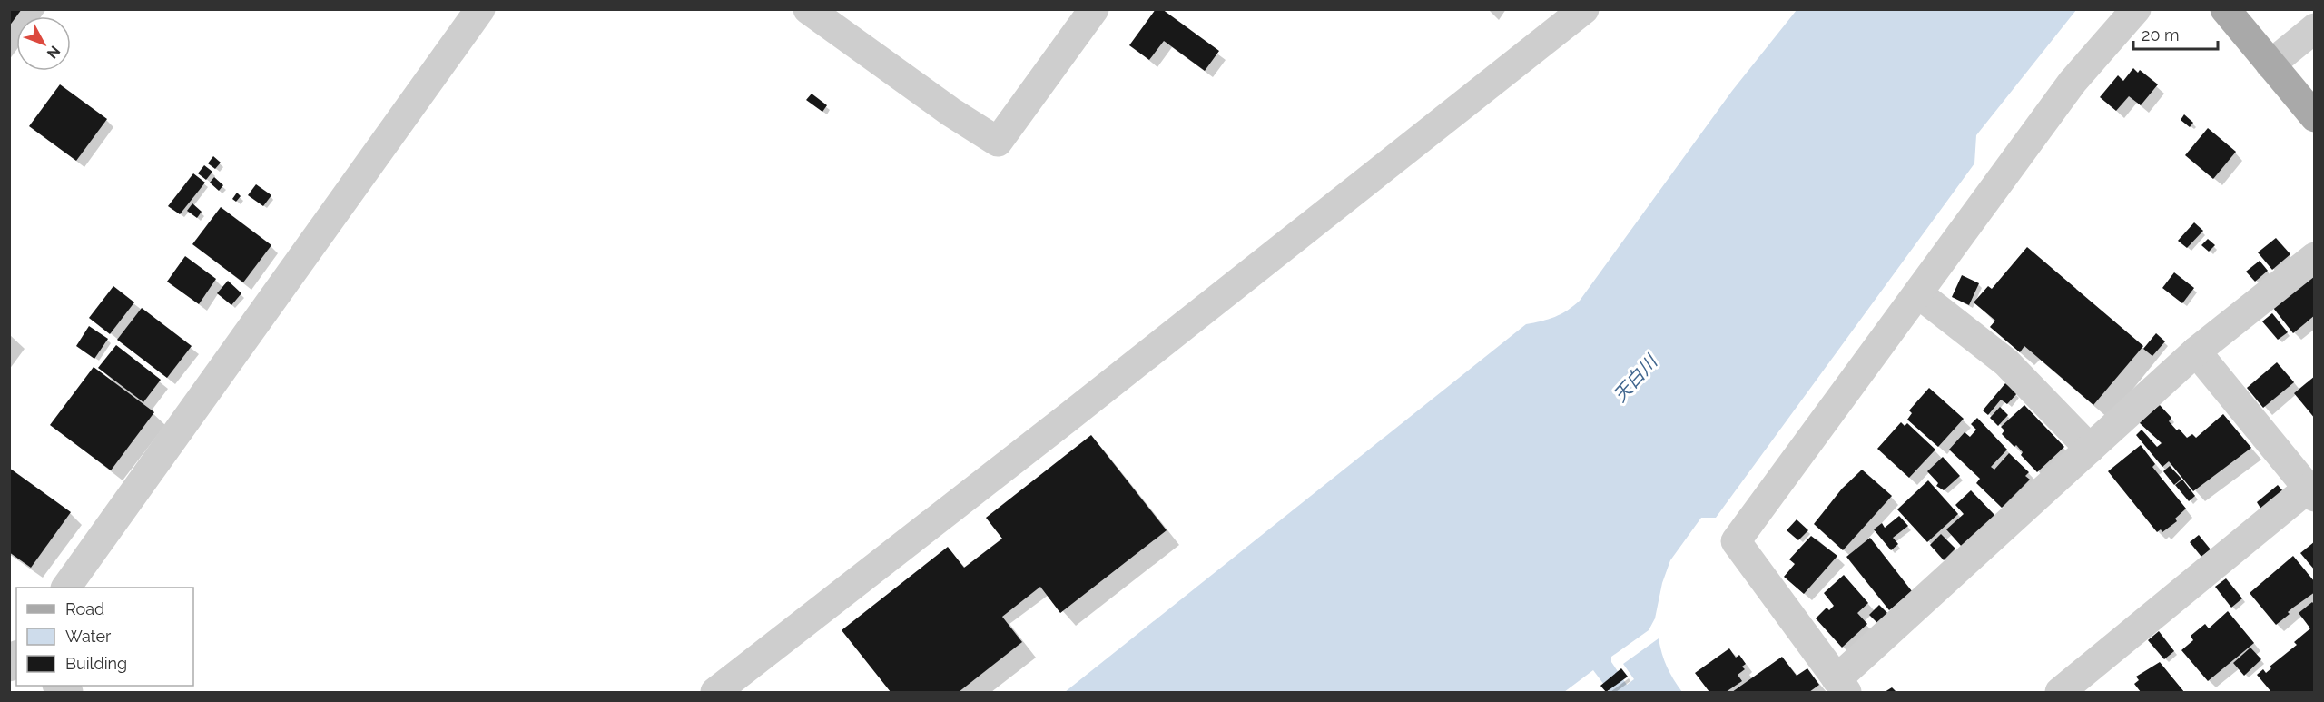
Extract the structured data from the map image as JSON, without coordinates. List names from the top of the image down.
{
  "water": ["天白川"],
  "legend": ["Road", "Water", "Building"],
  "scale_bar": "20 m",
  "north": "bottom right"
}
